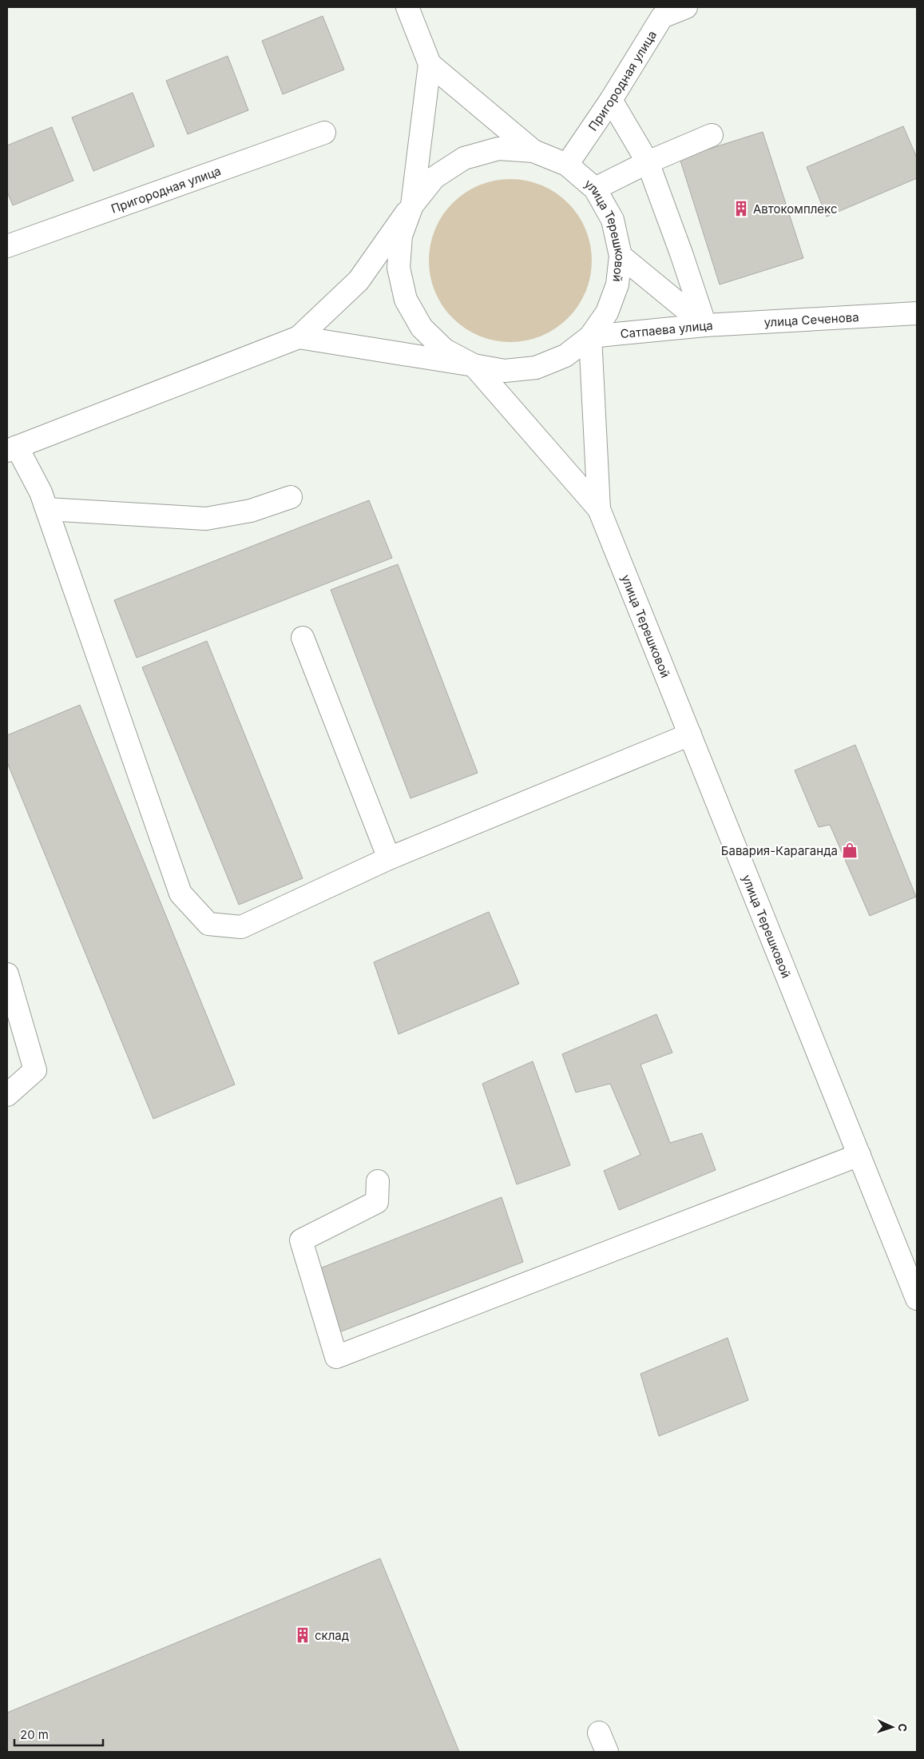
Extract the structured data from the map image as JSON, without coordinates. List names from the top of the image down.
{
  "streets": {
    "main road": [
      "Пригородная улица",
      "улица Терешковой",
      "улица Сеченова",
      "Сатпаева улица"
    ]
  },
  "crossings": [
    ["Пригородная улица", "улица Терешковой"],
    ["улица Терешковой", "Сатпаева улица"],
    ["улица Сеченова", "Сатпаева улица"]
  ],
  "places": {
    "building": ["Автокомплекс", "склад"],
    "shop": ["Бавария-Караганда"]
  },
  "scale_bar": "20 m",
  "north": "right"
}
